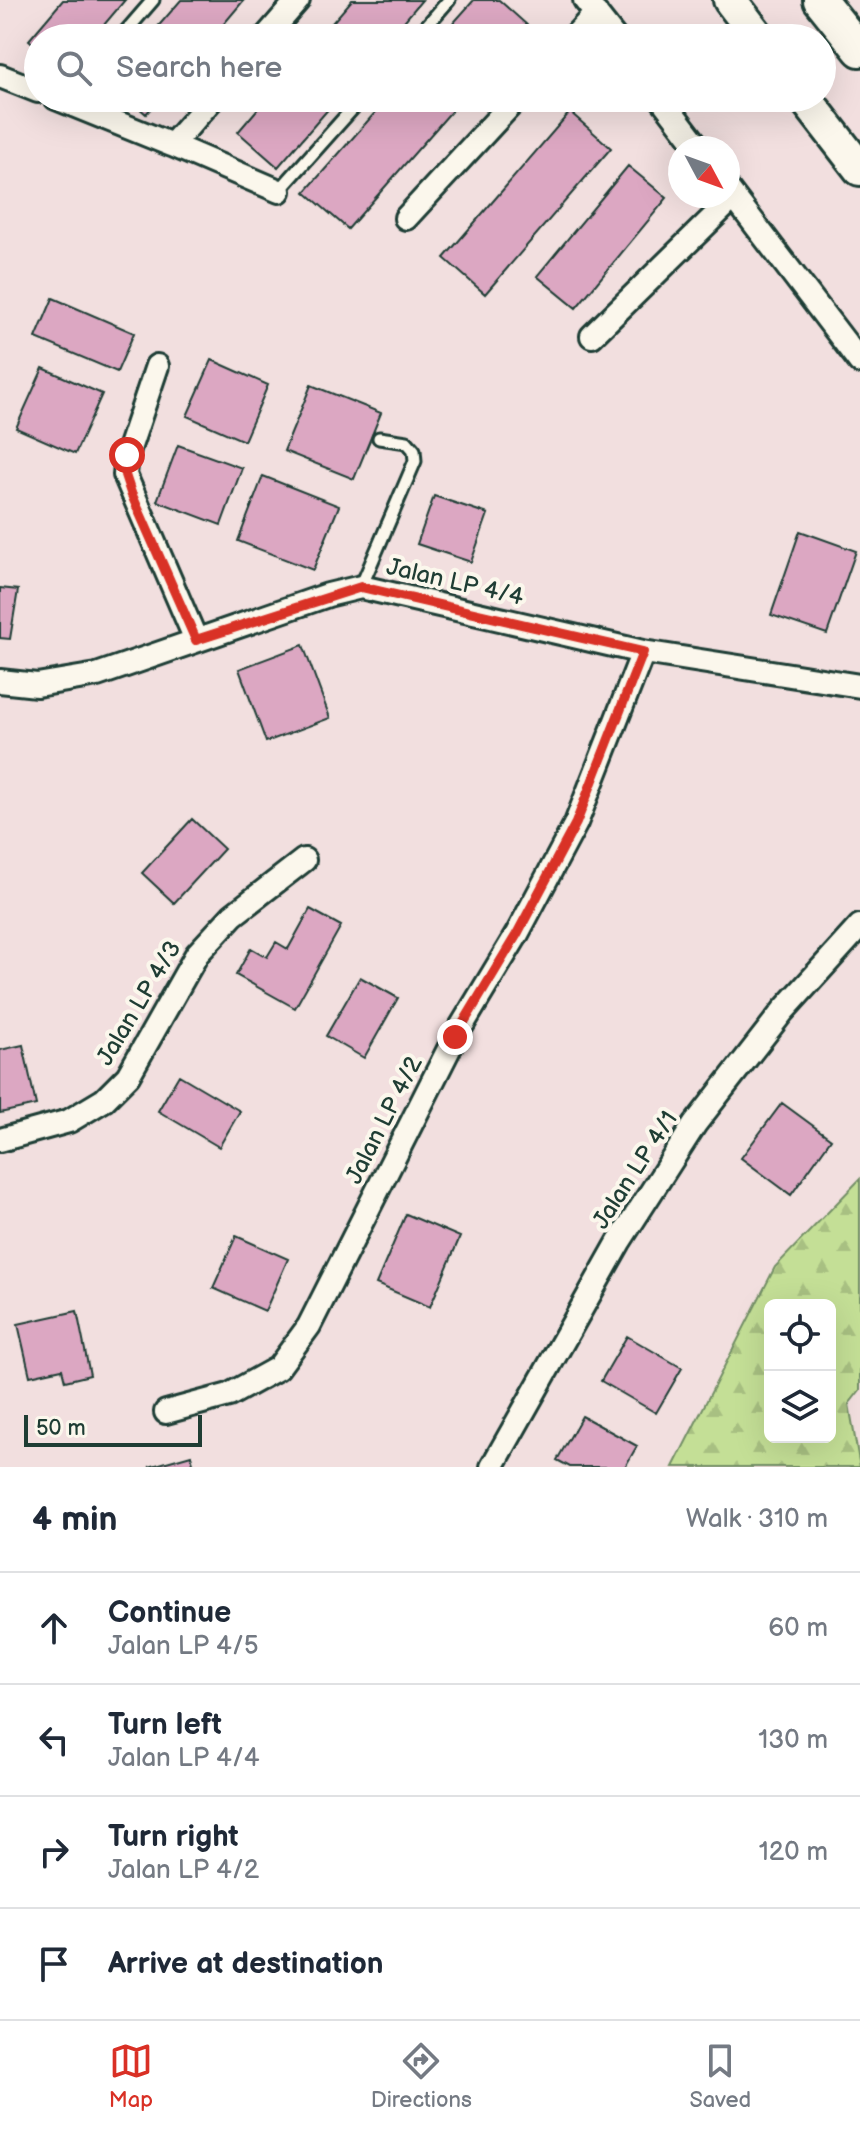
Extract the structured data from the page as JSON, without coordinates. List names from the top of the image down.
{
  "streets": {
    "street": [
      "Jalan LP 4/4",
      "Jalan LP 4/3",
      "Jalan LP 4/2",
      "Jalan LP 4/1"
    ]
  },
  "crossings": [
    ["Jalan LP 4/4", "Jalan LP 4/2"]
  ],
  "scale_bar": "50 m",
  "north": "bottom right",
  "page": {
    "search": "Search here",
    "scale": "50 m",
    "heading": ["4 min", "Walk · 310 m"],
    "list": [
      ["Continue", "Jalan LP 4/5", "60 m"],
      ["Turn left", "Jalan LP 4/4", "130 m"],
      ["Turn right", "Jalan LP 4/2", "120 m"],
      "Arrive at destination"
    ],
    "nav": ["Map", "Directions", "Saved"]
  }
}
